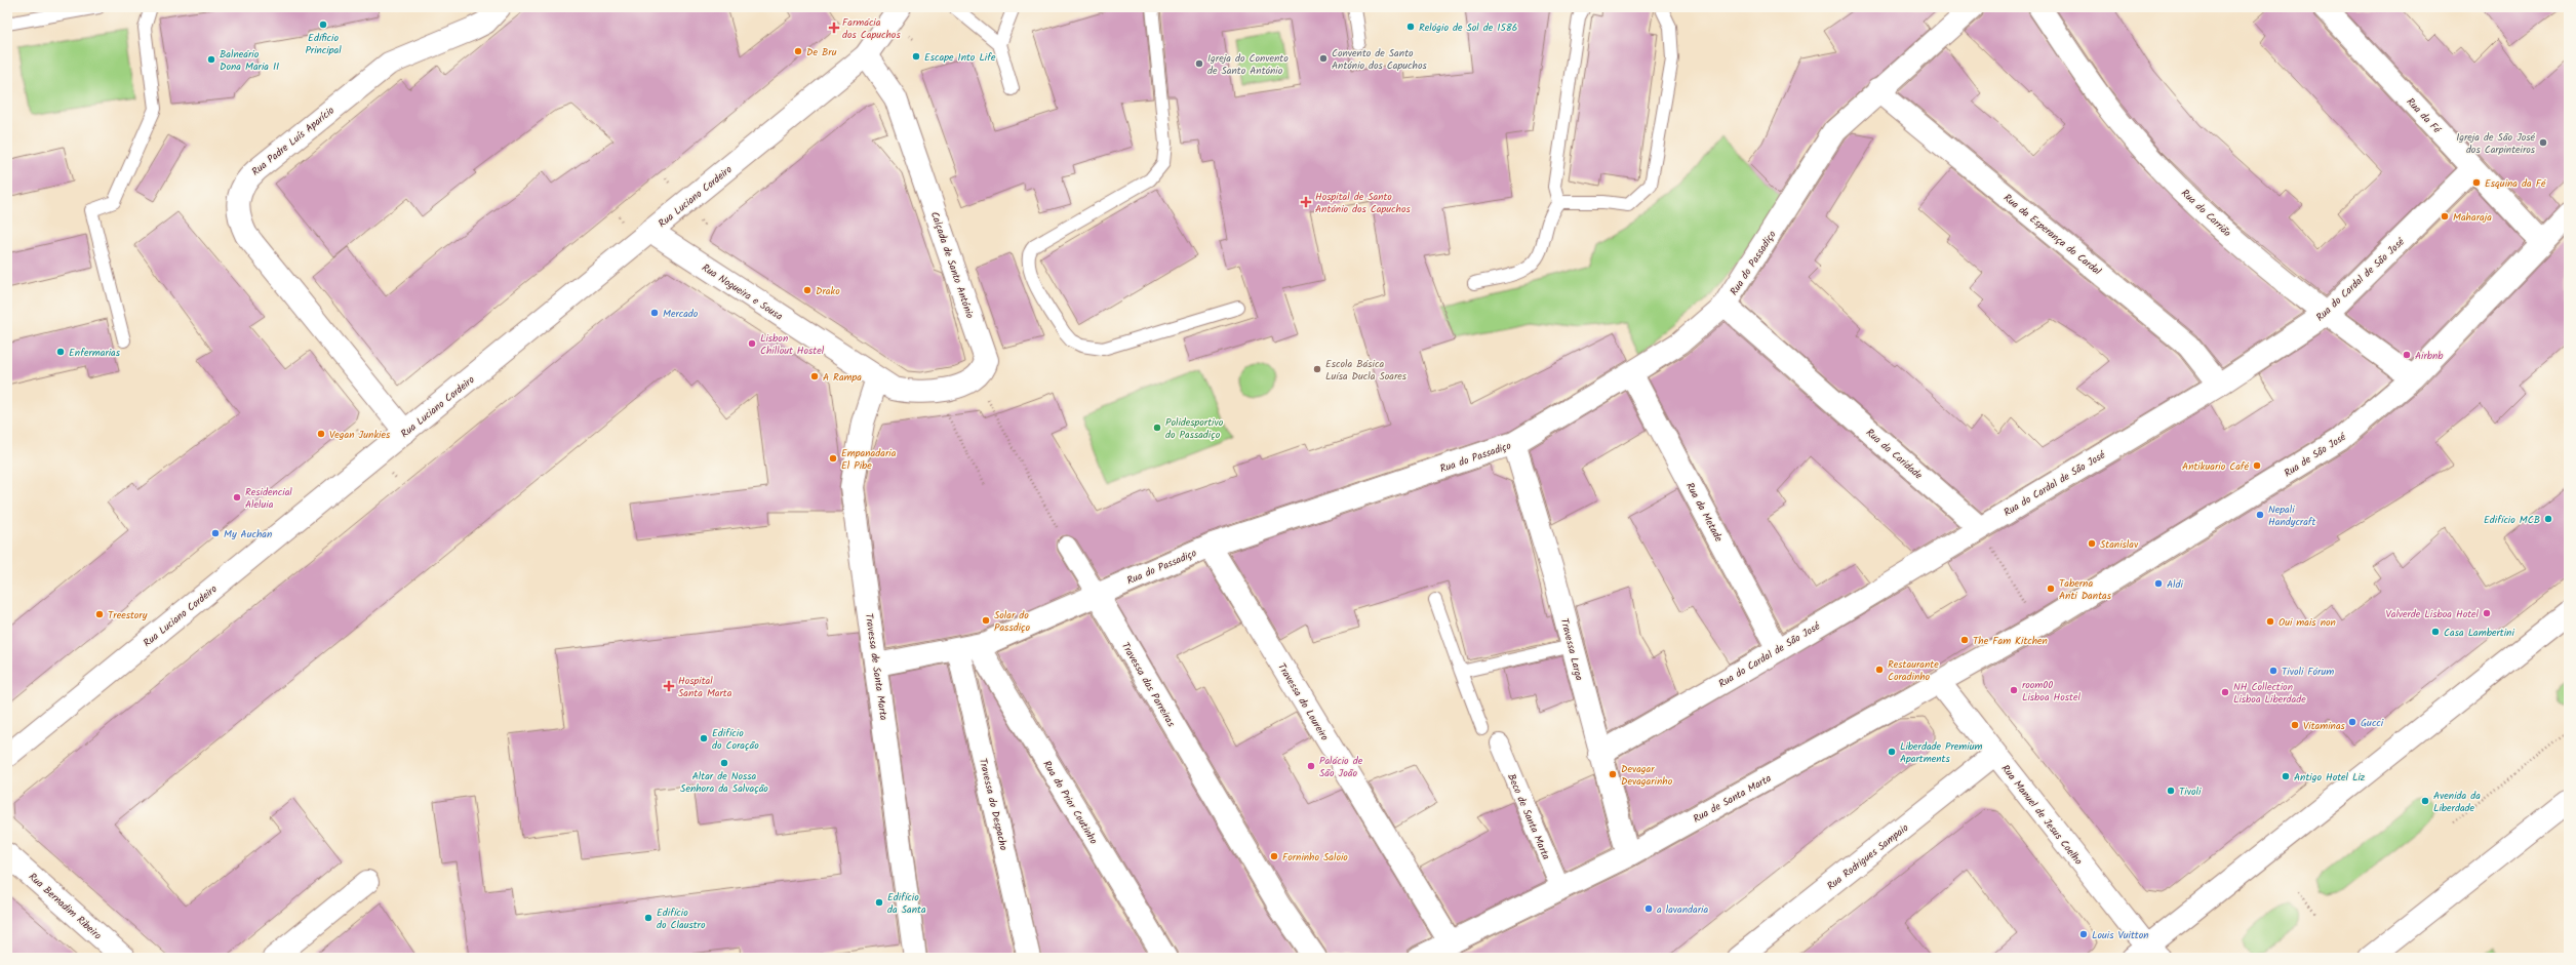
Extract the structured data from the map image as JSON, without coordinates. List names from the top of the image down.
{
  "streets": {
    "street": [
      "Rua da Fé",
      "Rua Padre Luís Aparício",
      "Rua Luciano Cordeiro",
      "Rua do Carrião",
      "Rua da Esperança do Cardal",
      "Rua do Passadiço",
      "Calçada de Santo António",
      "Rua do Cardal de São José",
      "Rua Nogueira e Sousa",
      "Rua da Caridade",
      "Rua de São José",
      "Rua da Metade",
      "Travessa Larga",
      "Travessa de Santa Marta",
      "Travessa das Parreiras",
      "Travessa do Loureiro",
      "Rua de Santa Marta",
      "Rua do Prior Coutinho",
      "Travessa do Despacho",
      "Rua Manuel de Jesus Coelho",
      "Beco de Santa Marta",
      "Rua Rodrigues Sampaio",
      "Rua Bernadim Ribeiro"
    ]
  },
  "crossings": [
    ["Rua da Fé", "Rua do Cardal de São José"],
    ["Rua da Fé", "Rua de São José"],
    ["Rua Padre Luís Aparício", "Rua Luciano Cordeiro"],
    ["Rua Luciano Cordeiro", "Calçada de Santo António"],
    ["Rua Luciano Cordeiro", "Rua Nogueira e Sousa"],
    ["Rua do Carrião", "Rua do Cardal de São José"],
    ["Rua do Carrião", "Rua de São José"],
    ["Rua da Esperança do Cardal", "Rua do Passadiço"],
    ["Rua da Esperança do Cardal", "Rua do Cardal de São José"],
    ["Rua do Passadiço", "Rua da Caridade"],
    ["Rua do Passadiço", "Rua da Metade"],
    ["Rua do Passadiço", "Travessa Larga"],
    ["Rua do Passadiço", "Travessa de Santa Marta"],
    ["Rua do Passadiço", "Travessa das Parreiras"],
    ["Rua do Passadiço", "Travessa do Loureiro"],
    ["Rua do Passadiço", "Rua do Prior Coutinho"],
    ["Rua do Passadiço", "Travessa do Despacho"],
    ["Calçada de Santo António", "Rua Nogueira e Sousa"],
    ["Calçada de Santo António", "Travessa de Santa Marta"],
    ["Rua do Cardal de São José", "Rua da Caridade"],
    ["Rua do Cardal de São José", "Rua da Metade"],
    ["Rua do Cardal de São José", "Travessa Larga"],
    ["Rua Nogueira e Sousa", "Travessa de Santa Marta"],
    ["Rua de São José", "Rua de Santa Marta"],
    ["Travessa Larga", "Rua de Santa Marta"],
    ["Travessa do Loureiro", "Rua de Santa Marta"],
    ["Rua de Santa Marta", "Rua Manuel de Jesus Coelho"],
    ["Rua de Santa Marta", "Beco de Santa Marta"],
    ["Rua do Prior Coutinho", "Travessa do Despacho"],
    ["Rua Manuel de Jesus Coelho", "Rua Rodrigues Sampaio"]
  ],
  "places": {
    "other": [
      "Edíficio Principal",
      "Relógio de Sol de 1586",
      "De Bru",
      "Escape Into Life",
      "Convento de Santo António dos Capuchos",
      "Balneário Dona Maria II",
      "Igreja do Convento de Santo António",
      "Igreja de São José dos Carpinteiros",
      "Esquina da Fé",
      "Maharaja",
      "Drako",
      "Mercado",
      "Lisbon Chillout Hostel",
      "Enfermarias",
      "Airbnb",
      "Escola Básica Luísa Ducla Soares",
      "A Rampa",
      "Polidesportivo do Passadiço",
      "Vegan Junkies",
      "Empanadaria El Pibe",
      "Antikuario Café",
      "Residencial Aleluia",
      "Nepali Handycraft",
      "Edifício MCB",
      "My Auchan",
      "Stanislav",
      "Aldi",
      "Taberna Anti Dantas",
      "Valverde Lisboa Hotel",
      "Treestory",
      "Solar do Passdiço",
      "Oui mais non",
      "Casa Lambertini",
      "The Fam Kitchen",
      "Restaurante Coradinho",
      "Tivoli Fórum",
      "room00 Lisboa Hostel",
      "NH Collection Lisboa Liberdade",
      "Gucci",
      "Vitaminas",
      "Edifício do Coração",
      "Liberdade Premium Apartments",
      "Altar de Nossa Senhora da Salvação",
      "Palácio de São João",
      "Devagar Devagarinho",
      "Antigo Hotel Liz",
      "Tivoli",
      "Avenida da Liberdade",
      "Forninho Saloio",
      "Edifício da Santa",
      "a lavandaria",
      "Edifício do Claustro",
      "Louis Vuitton"
    ],
    "health": ["Farmácia dos Capuchos", "Hospital de Santo António dos Capuchos", "Hospital Santa Marta"]
  }
}
